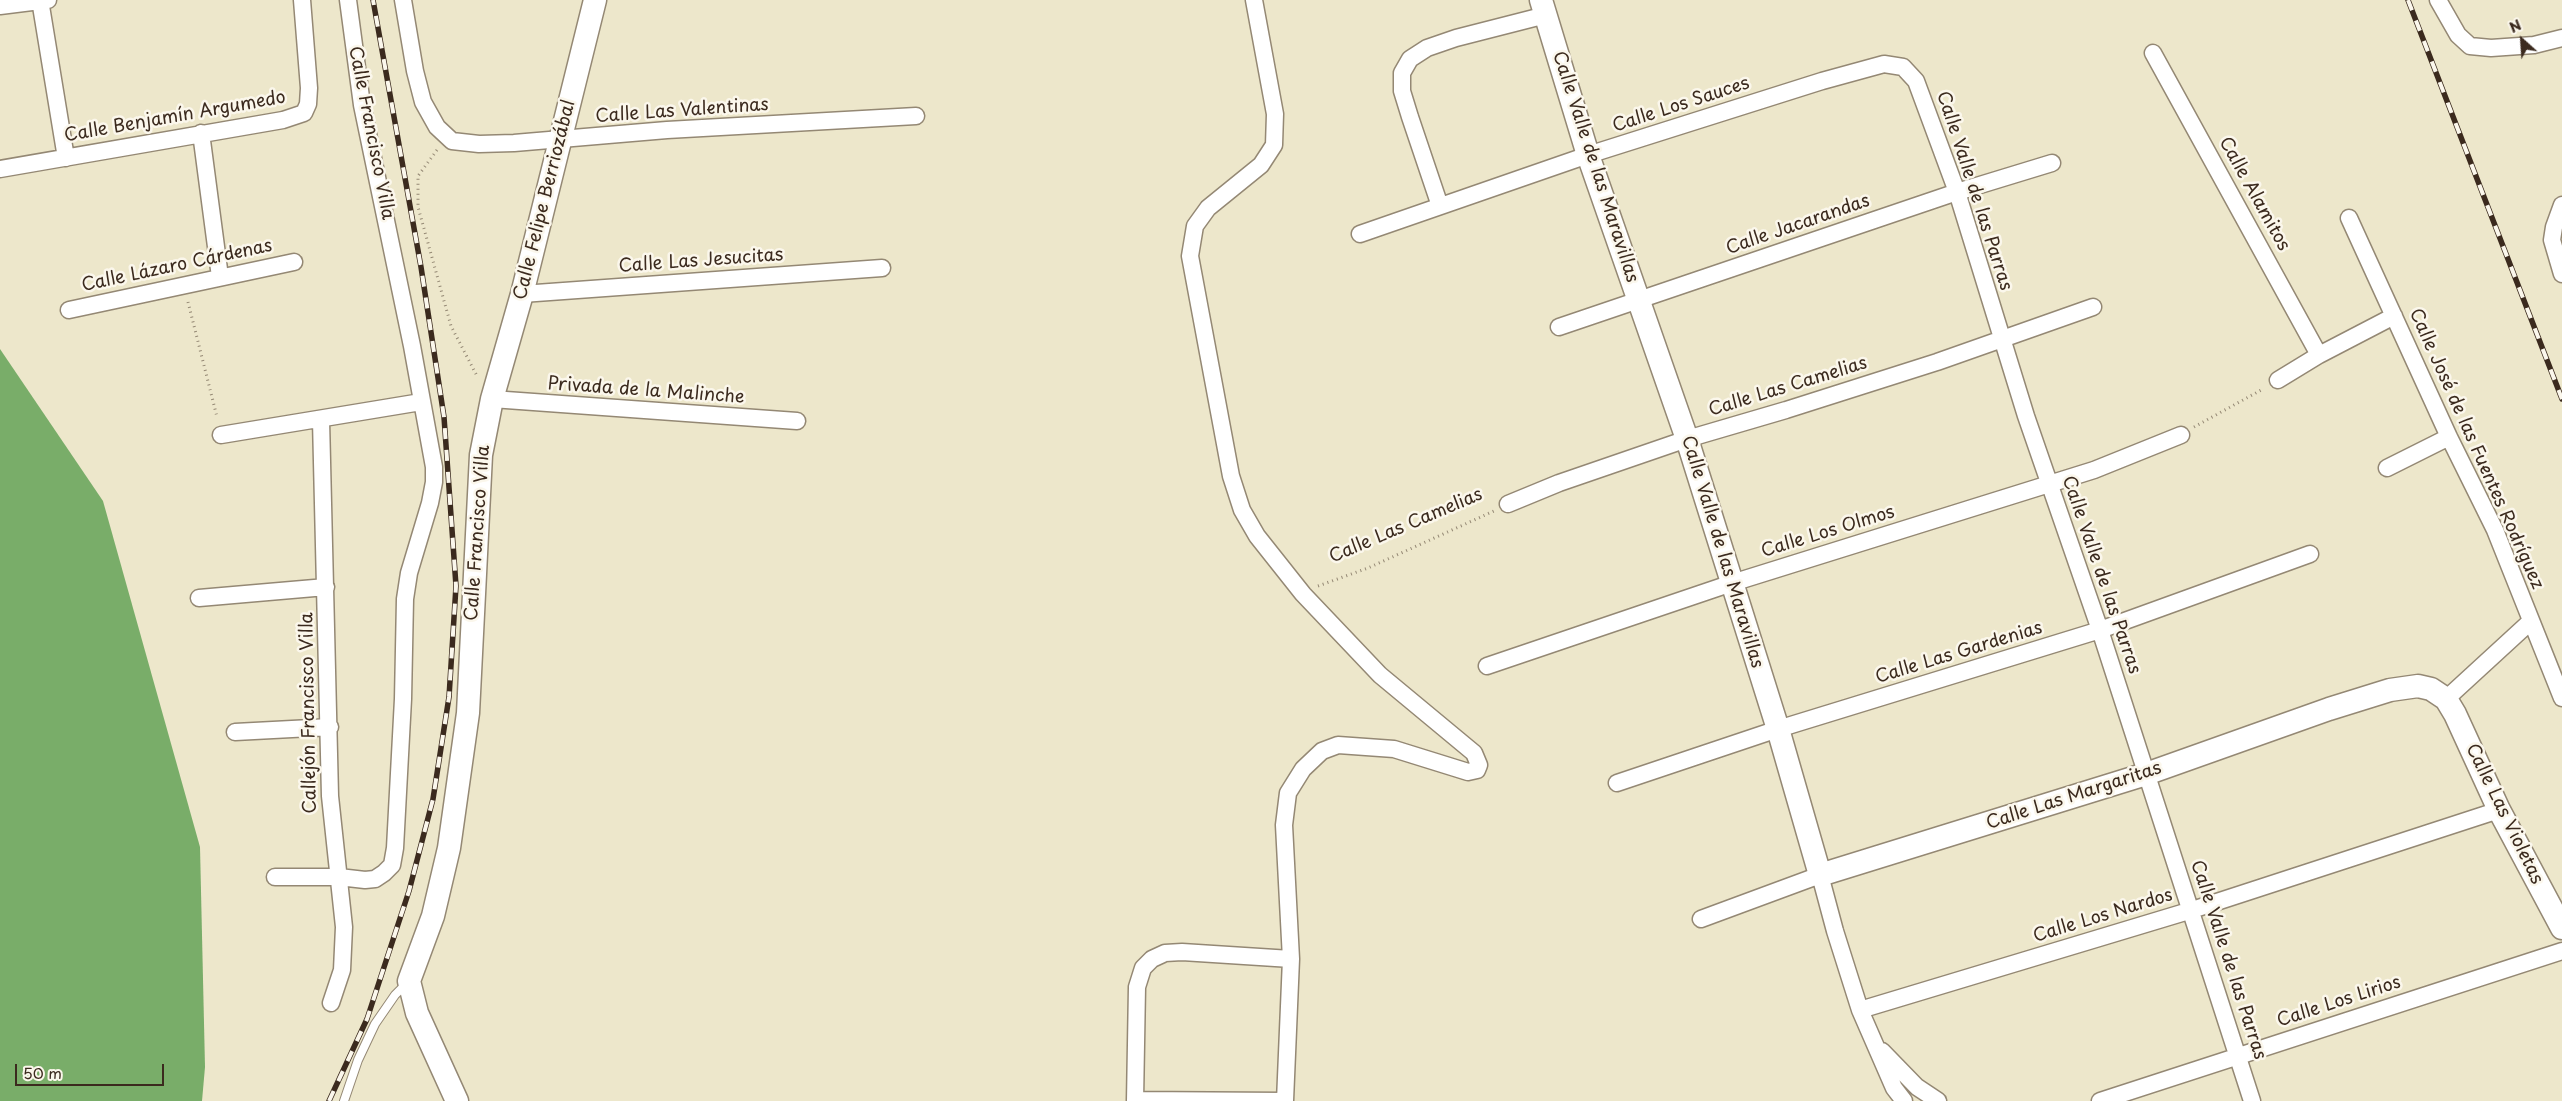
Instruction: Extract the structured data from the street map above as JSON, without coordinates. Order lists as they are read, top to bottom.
{
  "streets": {
    "street": [
      "Calle Los Sauces",
      "Calle Las Valentinas",
      "Calle Benjamín Argumedo",
      "Calle Francisco Villa",
      "Calle Valle de las Maravillas",
      "Calle Valle de las Parras",
      "Calle Alamitos",
      "Calle Felipe Berriozábal",
      "Calle Jacarandas",
      "Calle Las Jesucitas",
      "Calle Lázaro Cárdenas",
      "Calle Las Camelias",
      "Privada de la Malinche",
      "Calle José de las Fuentes Rodríguez",
      "Calle Los Olmos",
      "Calle Las Gardenias",
      "Callejón Francisco Villa",
      "Calle Las Margaritas",
      "Calle Las Violetas",
      "Calle Los Nardos",
      "Calle Los Lirios"
    ]
  },
  "crossings": [
    ["Calle Los Sauces", "Calle Valle de las Maravillas"],
    ["Calle Los Sauces", "Calle Valle de las Parras"],
    ["Calle Las Valentinas", "Calle Francisco Villa"],
    ["Calle Las Valentinas", "Calle Felipe Berriozábal"],
    ["Calle Francisco Villa", "Calle Felipe Berriozábal"],
    ["Calle Francisco Villa", "Privada de la Malinche"],
    ["Calle Francisco Villa", "Callejón Francisco Villa"],
    ["Calle Valle de las Maravillas", "Calle Jacarandas"],
    ["Calle Valle de las Maravillas", "Calle Las Camelias"],
    ["Calle Valle de las Maravillas", "Calle Los Olmos"],
    ["Calle Valle de las Maravillas", "Calle Las Gardenias"],
    ["Calle Valle de las Maravillas", "Calle Las Margaritas"],
    ["Calle Valle de las Maravillas", "Calle Los Nardos"],
    ["Calle Valle de las Parras", "Calle Jacarandas"],
    ["Calle Valle de las Parras", "Calle Las Camelias"],
    ["Calle Valle de las Parras", "Calle Los Olmos"],
    ["Calle Valle de las Parras", "Calle Las Gardenias"],
    ["Calle Valle de las Parras", "Calle Las Margaritas"],
    ["Calle Valle de las Parras", "Calle Los Nardos"],
    ["Calle Valle de las Parras", "Calle Los Lirios"],
    ["Calle Felipe Berriozábal", "Calle Las Jesucitas"],
    ["Calle Felipe Berriozábal", "Privada de la Malinche"],
    ["Calle Las Margaritas", "Calle Las Violetas"],
    ["Calle Las Violetas", "Calle Los Nardos"]
  ],
  "scale_bar": "50 m",
  "north": "top left"
}
